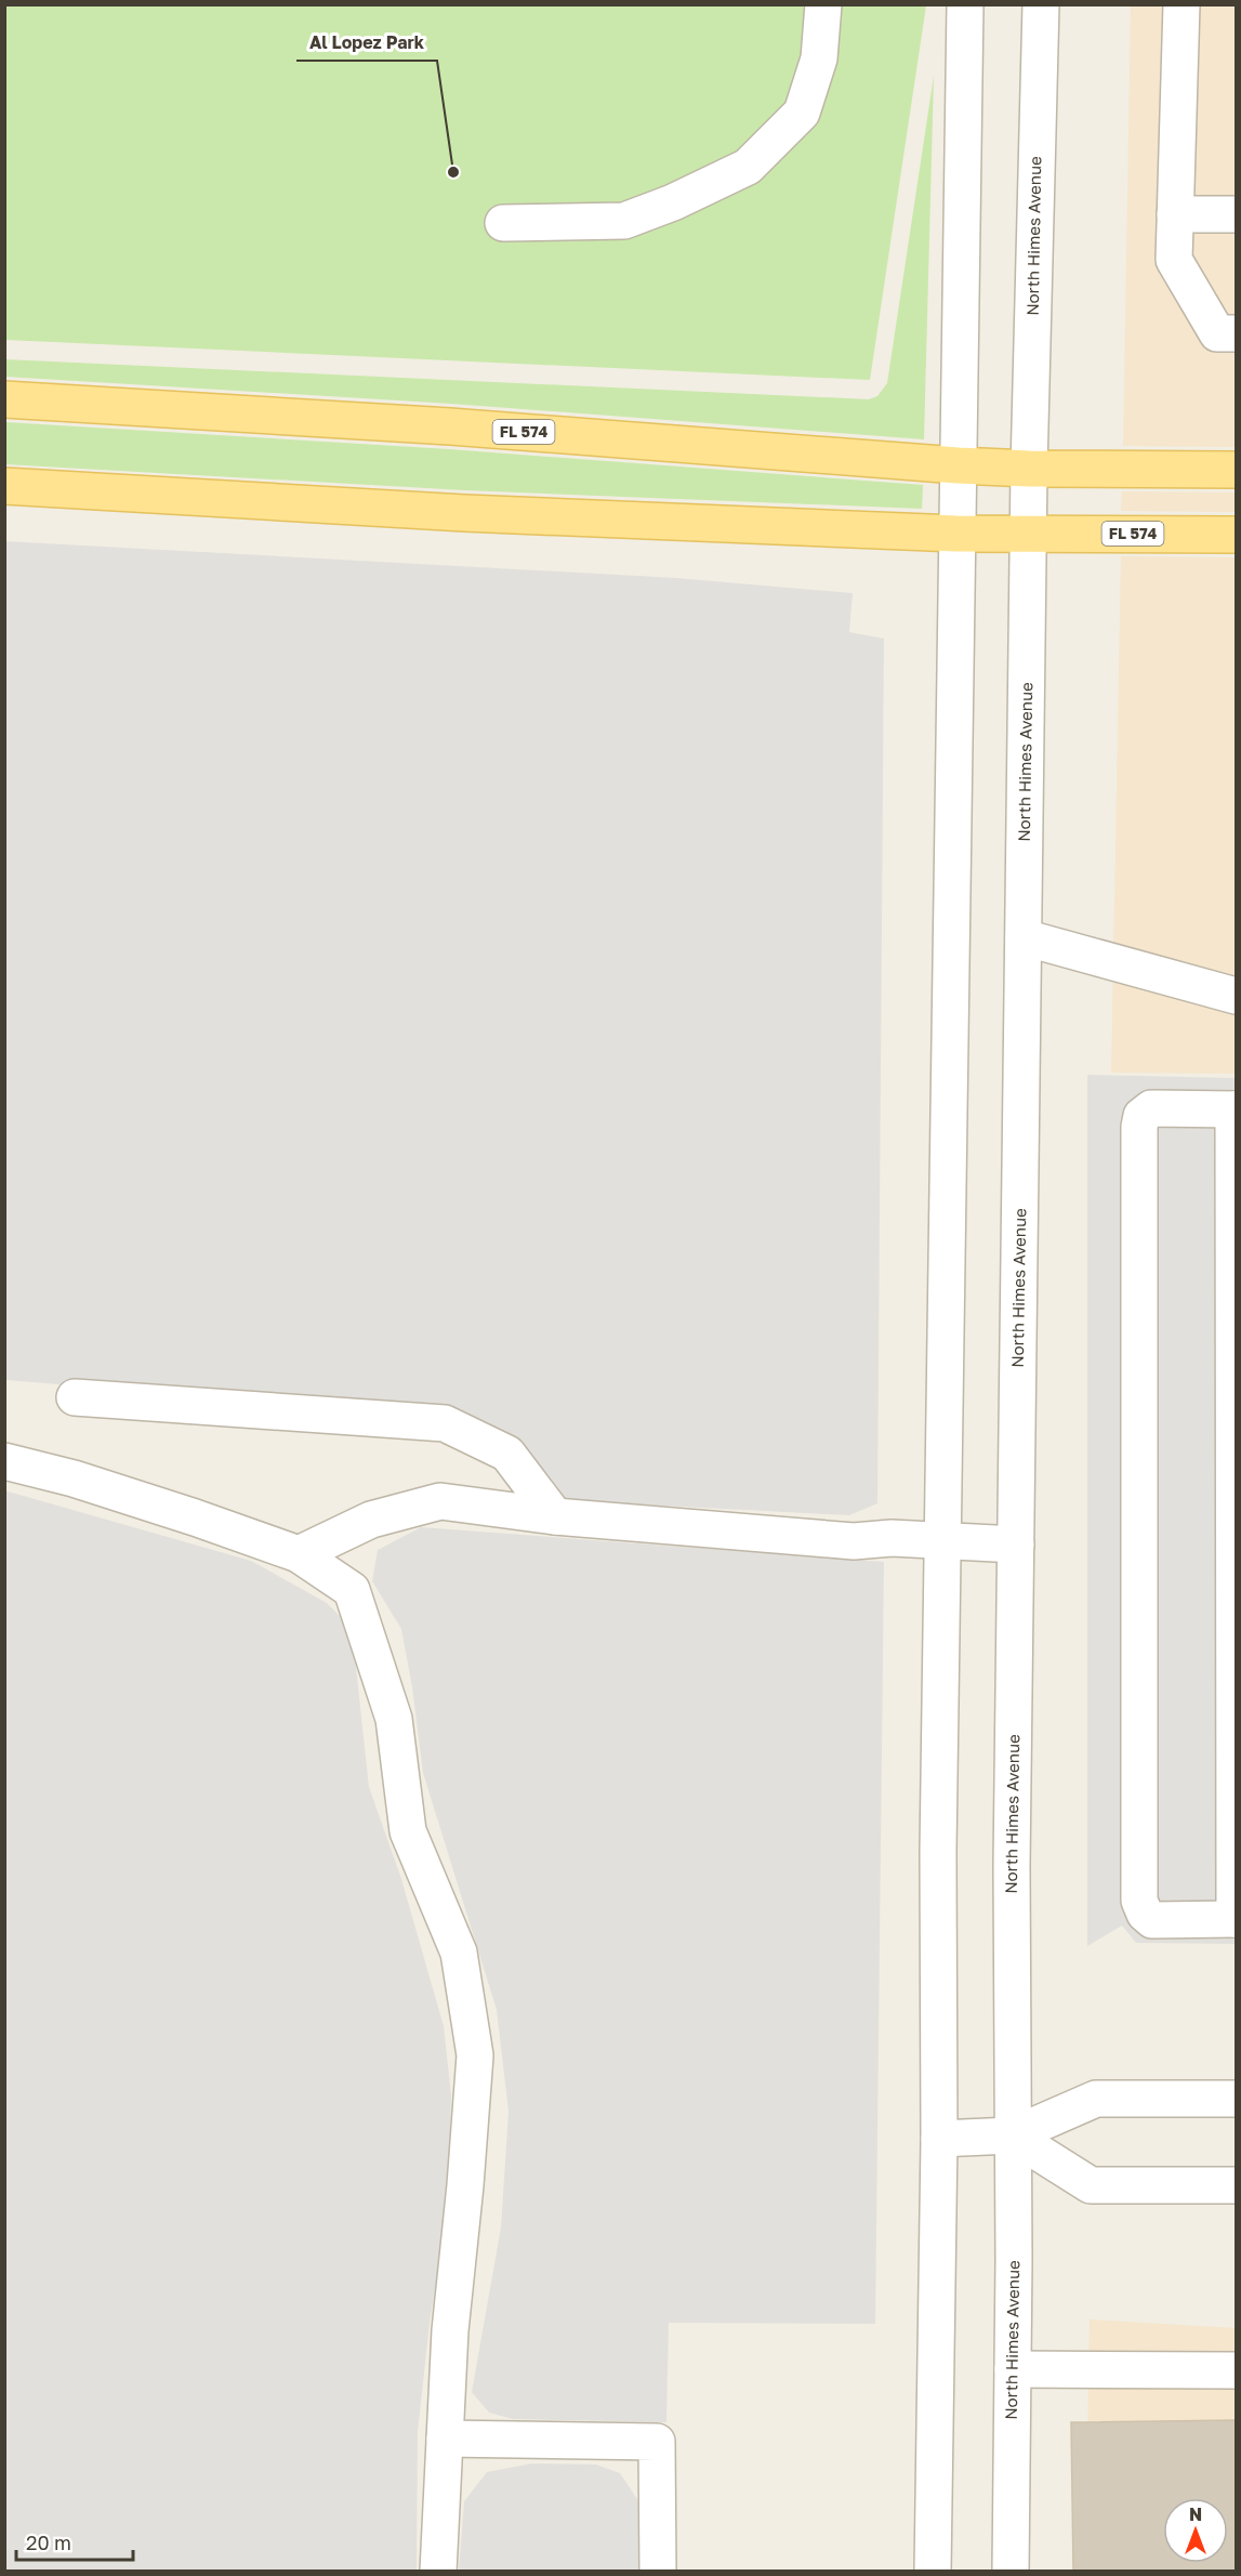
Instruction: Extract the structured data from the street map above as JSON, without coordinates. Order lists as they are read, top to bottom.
{
  "streets": {
    "main road": ["FL 574"],
    "street": ["North Himes Avenue"]
  },
  "crossings": [
    ["North Himes Avenue", "FL 574"]
  ],
  "places": ["Al Lopez Park"],
  "scale_bar": "20 m",
  "north": "top"
}
